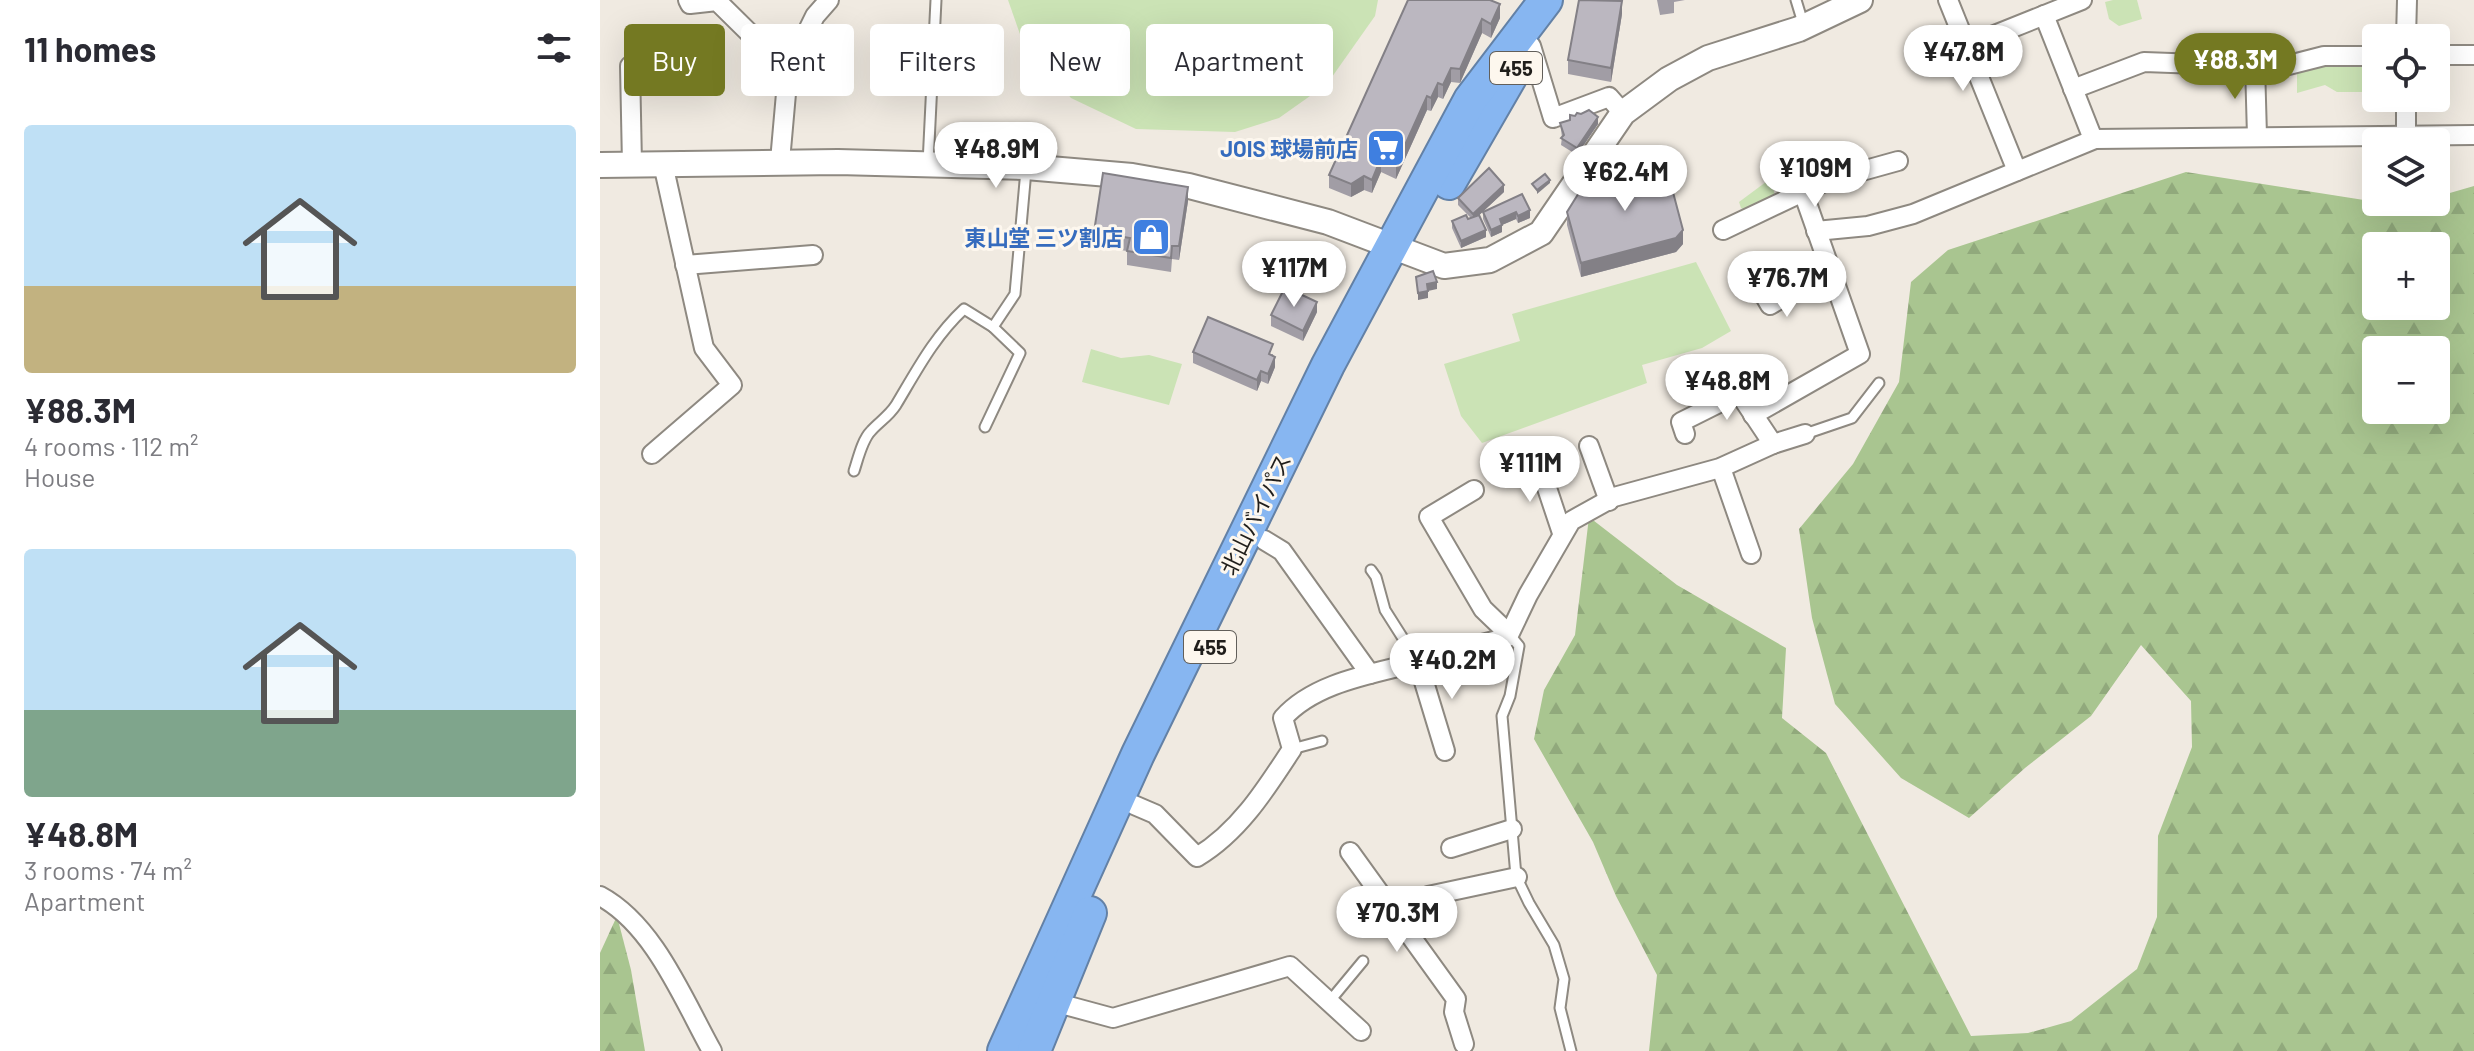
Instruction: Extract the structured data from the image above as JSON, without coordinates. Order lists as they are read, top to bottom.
{
  "streets": {
    "highway": ["455", "北山バイパス"]
  },
  "places": {
    "supermarket": ["JOIS 球場前店"],
    "shop": ["東山堂 三ツ割店"]
  },
  "page": {
    "heading": "11 homes",
    "map_buttons": ["+", "−"],
    "chip": [
      "Buy",
      "Rent",
      "Filters",
      "New",
      "Apartment"
    ],
    "price": [
      "¥47.8M",
      "¥88.3M",
      "¥48.9M",
      "¥109M",
      "¥62.4M",
      "¥117M",
      "¥76.7M",
      "¥48.8M",
      "¥111M",
      "¥40.2M",
      "¥70.3M"
    ],
    "list": [
      {
        "name": "¥88.3M",
        "note": "4 rooms · 112 m² · House"
      },
      {
        "name": "¥48.8M",
        "note": "3 rooms · 74 m² · Apartment"
      }
    ]
  }
}
